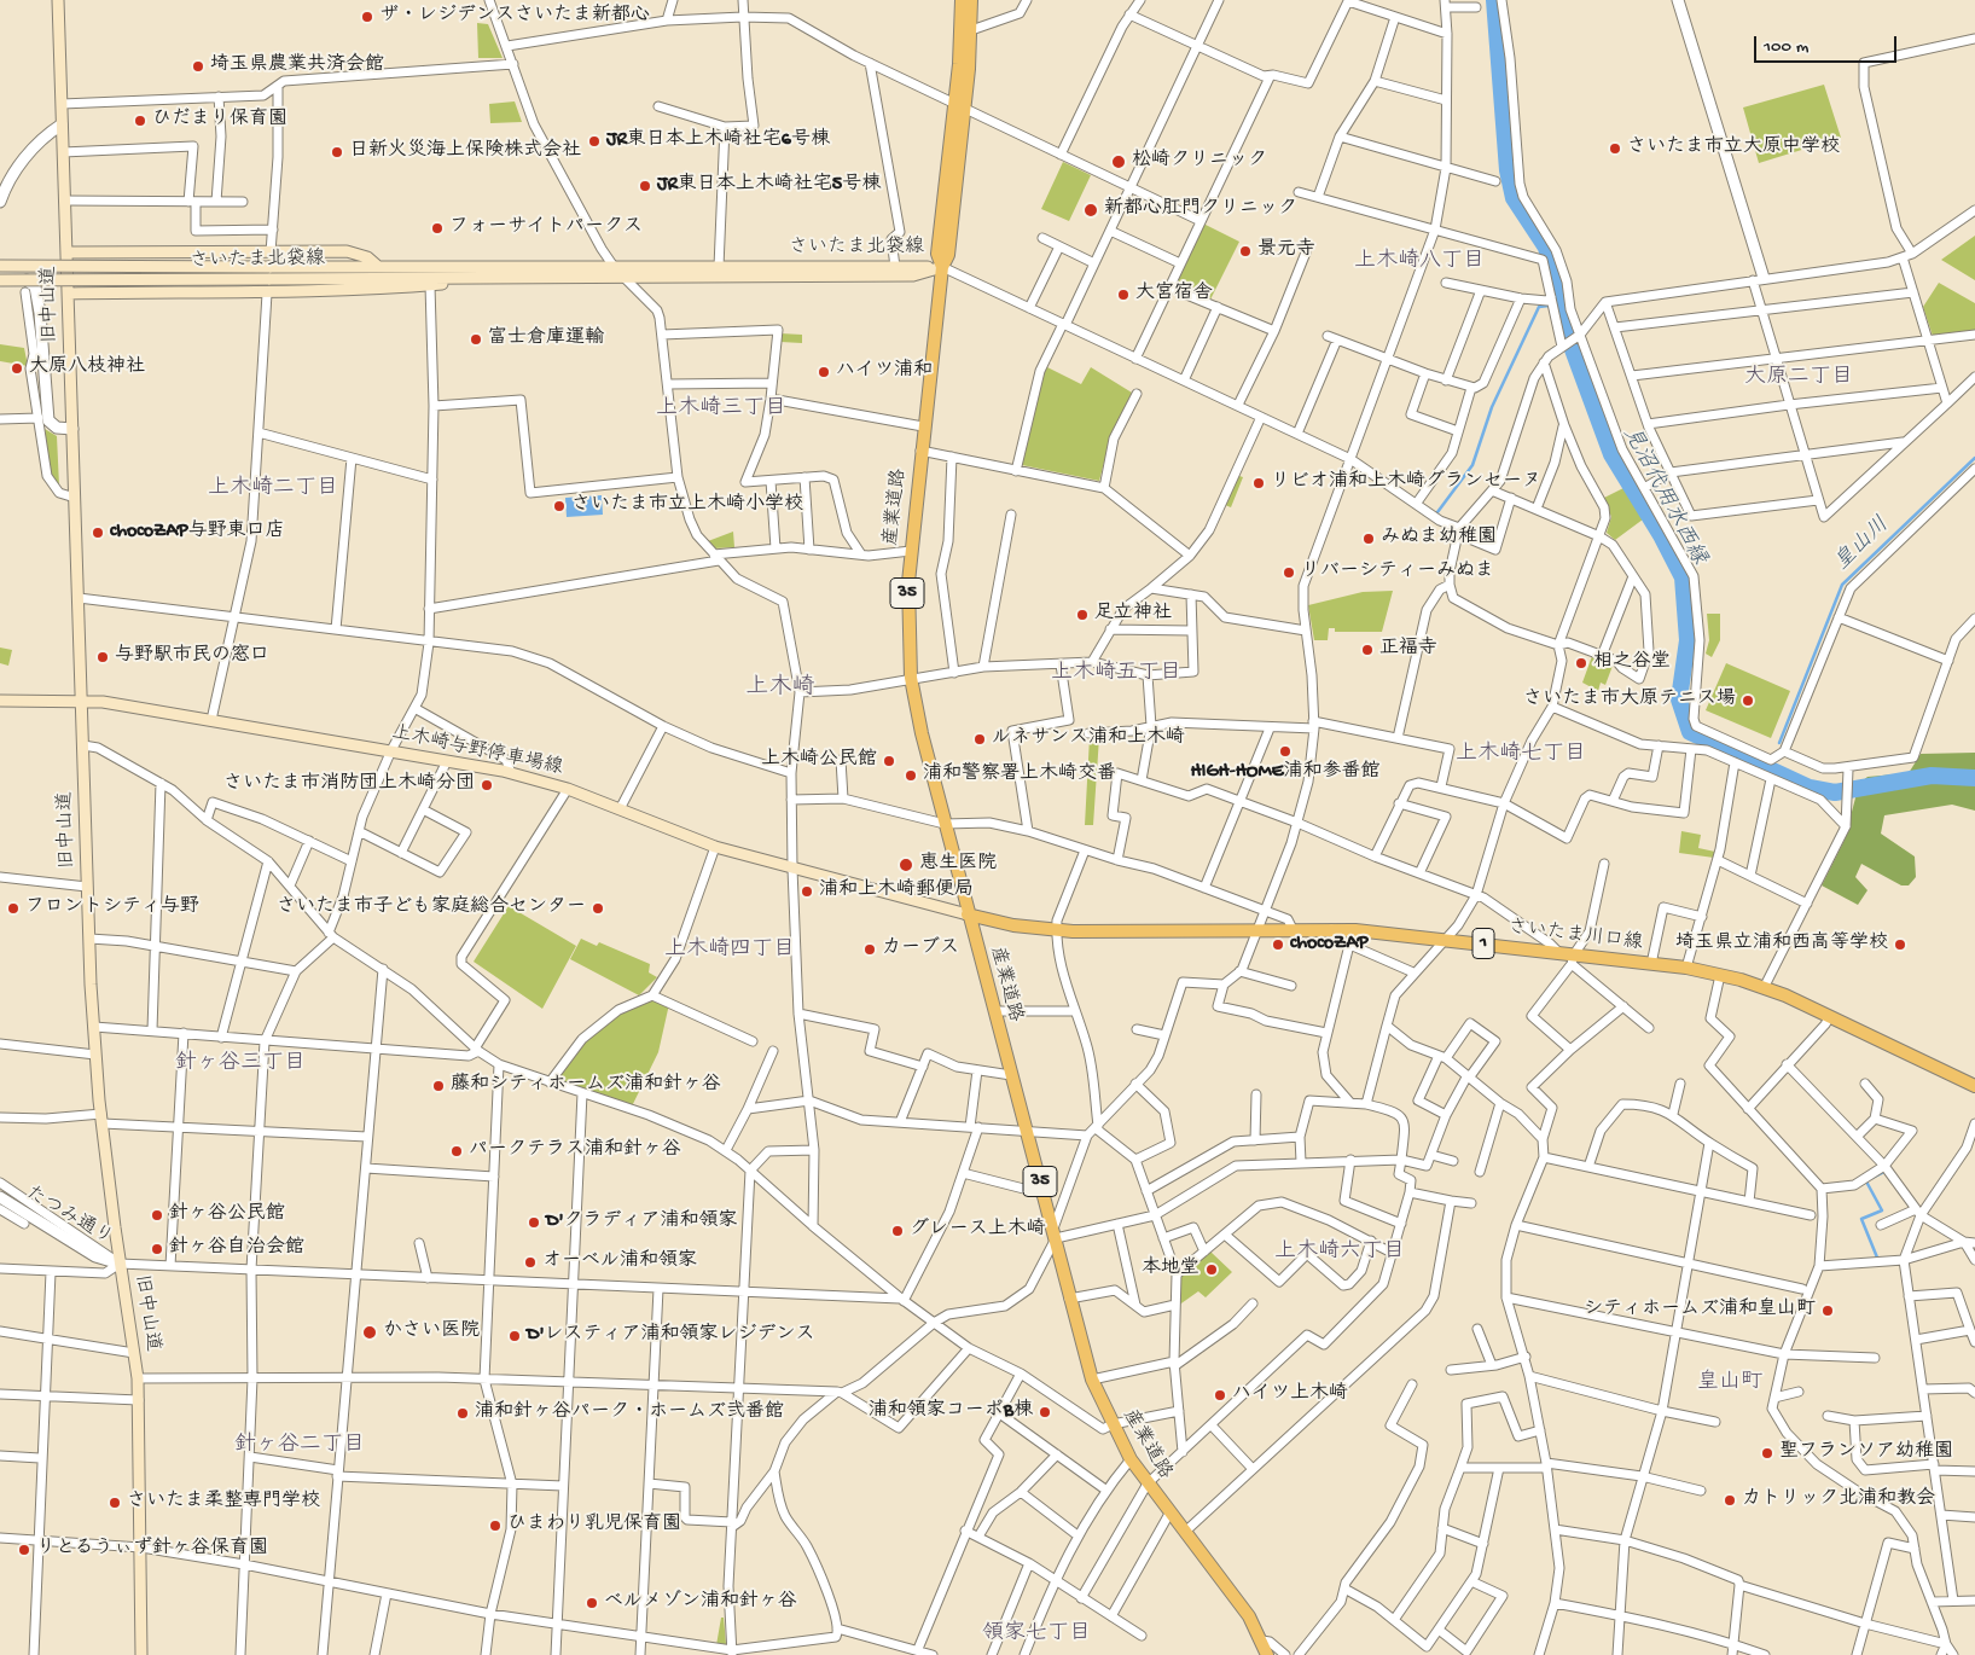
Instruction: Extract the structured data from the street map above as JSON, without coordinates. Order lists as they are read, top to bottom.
{
  "streets": {
    "main road": [
      "さいたま北袋線",
      "旧中山道",
      "産業道路",
      "35",
      "上木崎与野停車場線",
      "さいたま川口線",
      "1"
    ],
    "street": ["たつみ通り"]
  },
  "crossings": [
    ["さいたま北袋線", "旧中山道"],
    ["さいたま北袋線", "産業道路"],
    ["旧中山道", "上木崎与野停車場線"],
    ["旧中山道", "たつみ通り"],
    ["産業道路", "上木崎与野停車場線"],
    ["産業道路", "さいたま川口線"],
    ["上木崎与野停車場線", "さいたま川口線"]
  ],
  "districts": [
    "上木崎八丁目",
    "大原二丁目",
    "上木崎三丁目",
    "上木崎二丁目",
    "上木崎五丁目",
    "上木崎",
    "上木崎七丁目",
    "上木崎四丁目",
    "針ヶ谷三丁目",
    "上木崎六丁目",
    "皇山町",
    "針ヶ谷二丁目",
    "領家七丁目"
  ],
  "water": ["見沼代用水西縁", "皇山川"],
  "places": [
    "ザ・レジデンスさいたま新都心",
    "埼玉県農業共済会館",
    "ひだまり保育園",
    "JR東日本上木崎社宅6号棟",
    "さいたま市立大原中学校",
    "日新火災海上保険株式会社",
    "松崎クリニック",
    "JR東日本上木崎社宅5号棟",
    "新都心肛門クリニック",
    "フォーサイトパークス",
    "景元寺",
    "大宮宿舎",
    "富士倉庫運輸",
    "大原八枝神社",
    "ハイツ浦和",
    "リビオ浦和上木崎グランセーヌ",
    "さいたま市立上木崎小学校",
    "chocoZAP与野東口店",
    "みぬま幼稚園",
    "リバーシティーみぬま",
    "足立神社",
    "正福寺",
    "与野駅市民の窓口",
    "相之谷堂",
    "さいたま市大原テニス場",
    "ルネサンス浦和上木崎",
    "HIGH-HOME浦和参番館",
    "上木崎公民館",
    "浦和警察署上木崎交番",
    "さいたま市消防団上木崎分団",
    "恵生医院",
    "浦和上木崎郵便局",
    "フロントシティ与野",
    "さいたま市子ども家庭総合センター",
    "chocoZAP",
    "埼玉県立浦和西高等学校",
    "カーブス",
    "藤和シティホームズ浦和針ヶ谷",
    "パークテラス浦和針ヶ谷",
    "針ヶ谷公民館",
    "D'クラディア浦和領家",
    "グレース上木崎",
    "針ヶ谷自治会館",
    "オーベル浦和領家",
    "本地堂",
    "シティホームズ浦和皇山町",
    "かさい医院",
    "D'レスティア浦和領家レジデンス",
    "ハイツ上木崎",
    "浦和領家コーポB棟",
    "浦和針ヶ谷パーク・ホームズ弐番館",
    "聖フランソア幼稚園",
    "カトリック北浦和教会",
    "さいたま柔整専門学校",
    "ひまわり乳児保育園",
    "りとるうぃず針ヶ谷保育園",
    "ベルメゾン浦和針ヶ谷"
  ],
  "scale_bar": "100 m"
}
